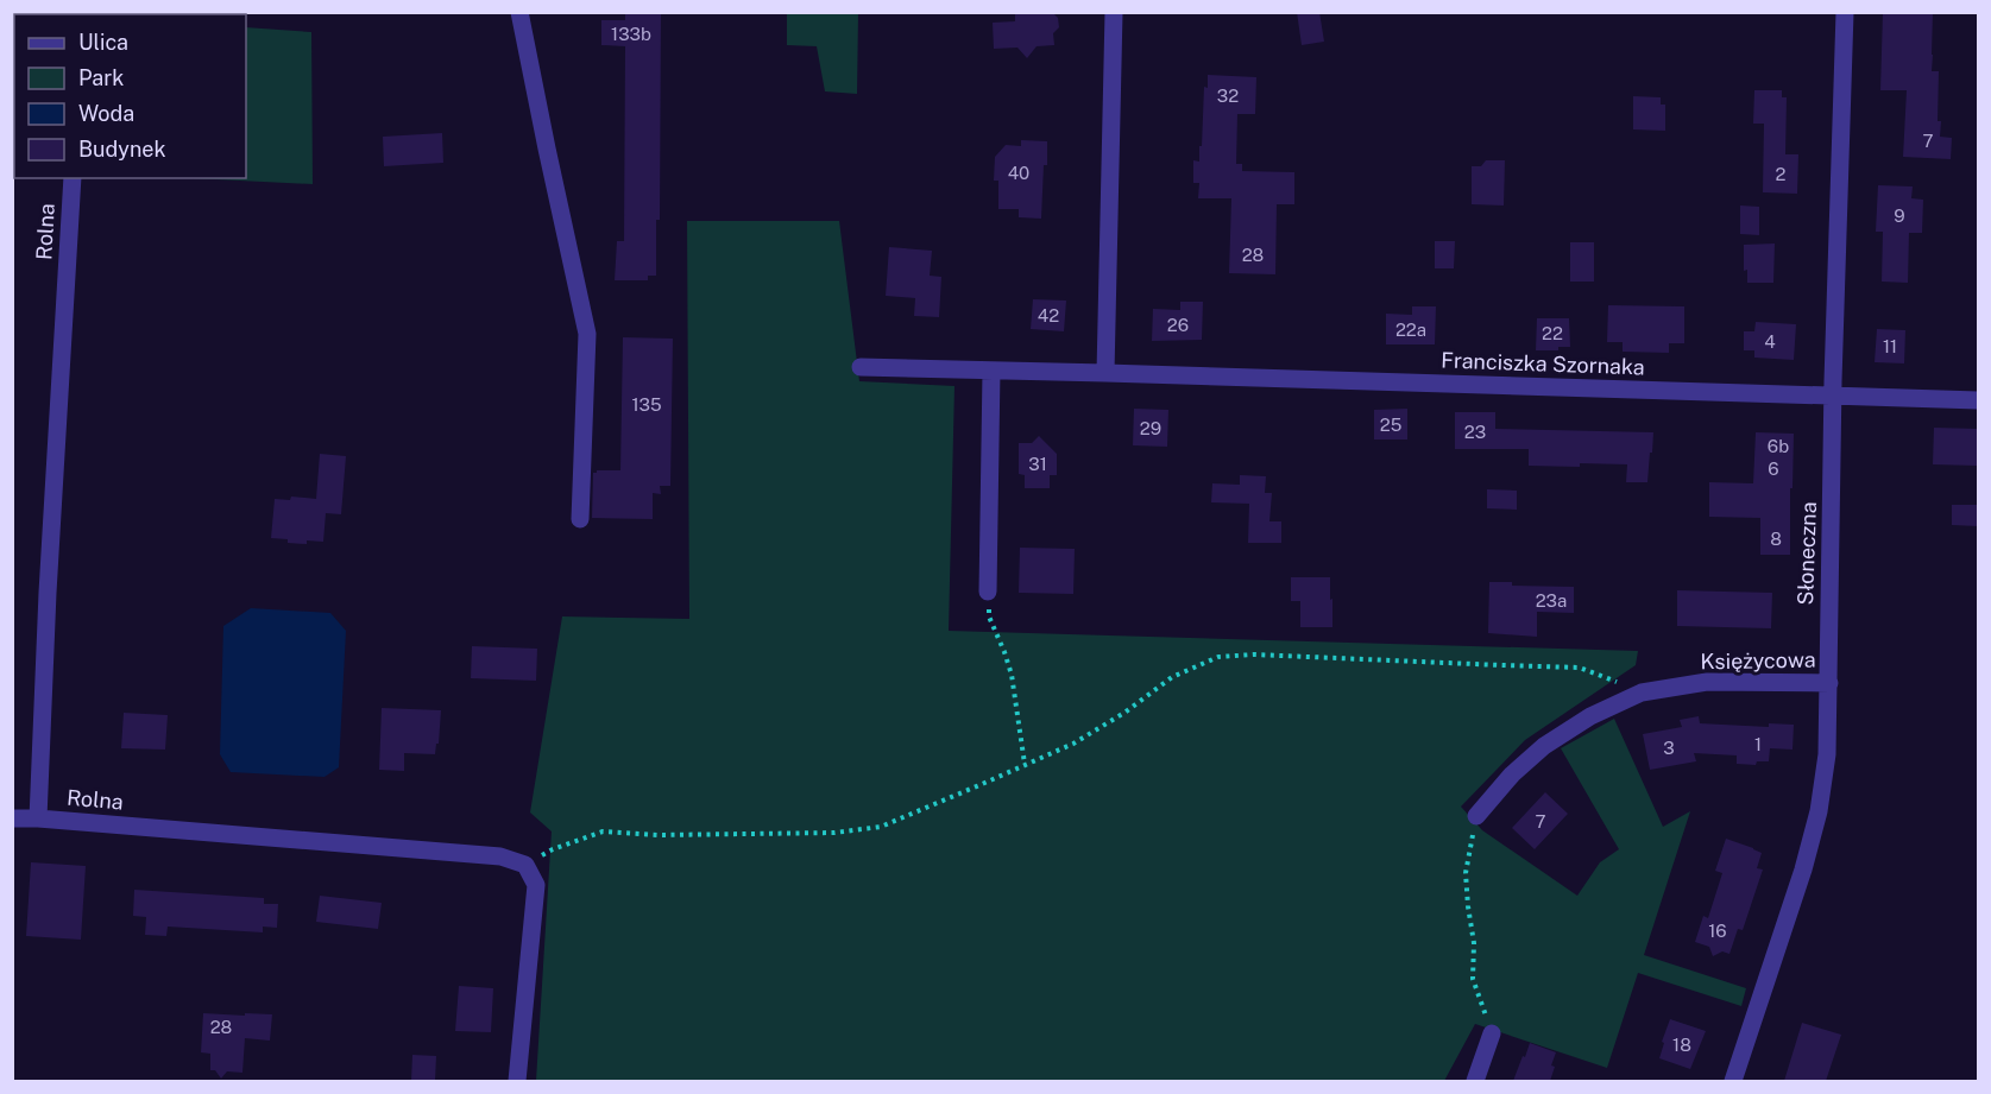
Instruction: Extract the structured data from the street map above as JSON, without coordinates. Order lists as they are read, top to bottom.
{
  "streets": {
    "street": [
      "Rolna",
      "Franciszka Szornaka",
      "Słoneczna",
      "Księżycowa"
    ]
  },
  "crossings": [
    ["Franciszka Szornaka", "Słoneczna"],
    ["Słoneczna", "Księżycowa"]
  ],
  "house_numbers": [
    "133b",
    "32",
    "7",
    "40",
    "2",
    "9",
    "28",
    "42",
    "26",
    "22a",
    "22",
    "4",
    "11",
    "135",
    "25",
    "29",
    "23",
    "6b",
    "31",
    "6",
    "8",
    "23a",
    "1",
    "3",
    "7",
    "16",
    "28",
    "18"
  ],
  "legend": [
    "Ulica",
    "Park",
    "Woda",
    "Budynek"
  ]
}
